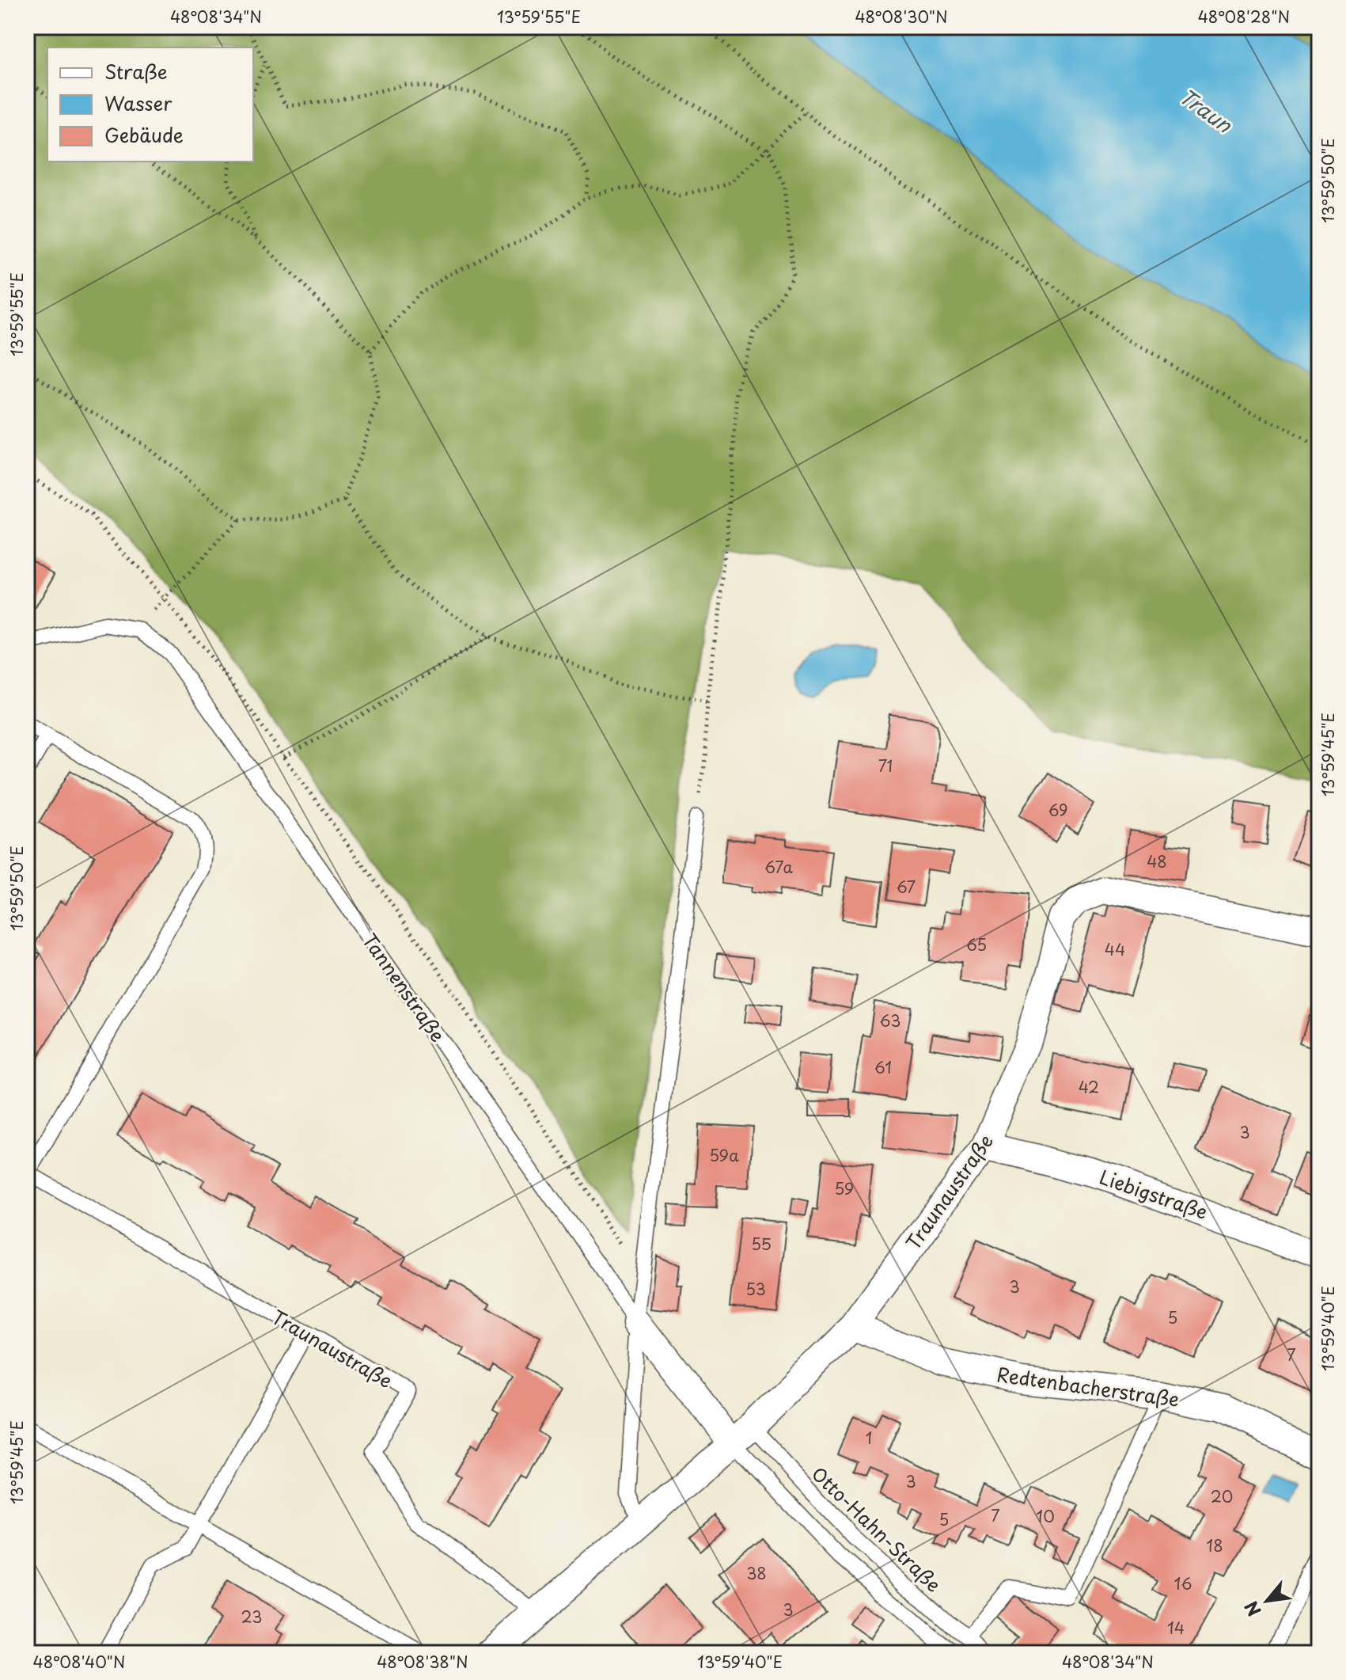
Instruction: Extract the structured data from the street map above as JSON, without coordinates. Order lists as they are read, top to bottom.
{
  "streets": {
    "street": [
      "Tannenstraße",
      "Traunaustraße",
      "Liebigstraße",
      "Redtenbacherstraße"
    ],
    "lane": ["Otto-Hahn-Straße"]
  },
  "crossings": [
    ["Tannenstraße", "Traunaustraße"],
    ["Tannenstraße", "Otto-Hahn-Straße"],
    ["Traunaustraße", "Liebigstraße"],
    ["Traunaustraße", "Redtenbacherstraße"],
    ["Traunaustraße", "Otto-Hahn-Straße"]
  ],
  "water": ["Traun"],
  "house_numbers": [
    "71",
    "69",
    "48",
    "67a",
    "67",
    "65",
    "44",
    "63",
    "61",
    "42",
    "3",
    "59a",
    "59",
    "55",
    "3",
    "53",
    "5",
    "7",
    "1",
    "3",
    "20",
    "7",
    "10",
    "5",
    "18",
    "38",
    "16",
    "3",
    "23",
    "14"
  ],
  "legend": ["Straße", "Wasser", "Gebäude"],
  "north": "bottom left",
  "coordinates": [
    "48°08'34\"N",
    "13°59'55\"E",
    "48°08'30\"N",
    "48°08'28\"N",
    "13°59'50\"E",
    "13°59'45\"E",
    "13°59'40\"E",
    "48°08'40\"N",
    "48°08'38\"N"
  ]
}
